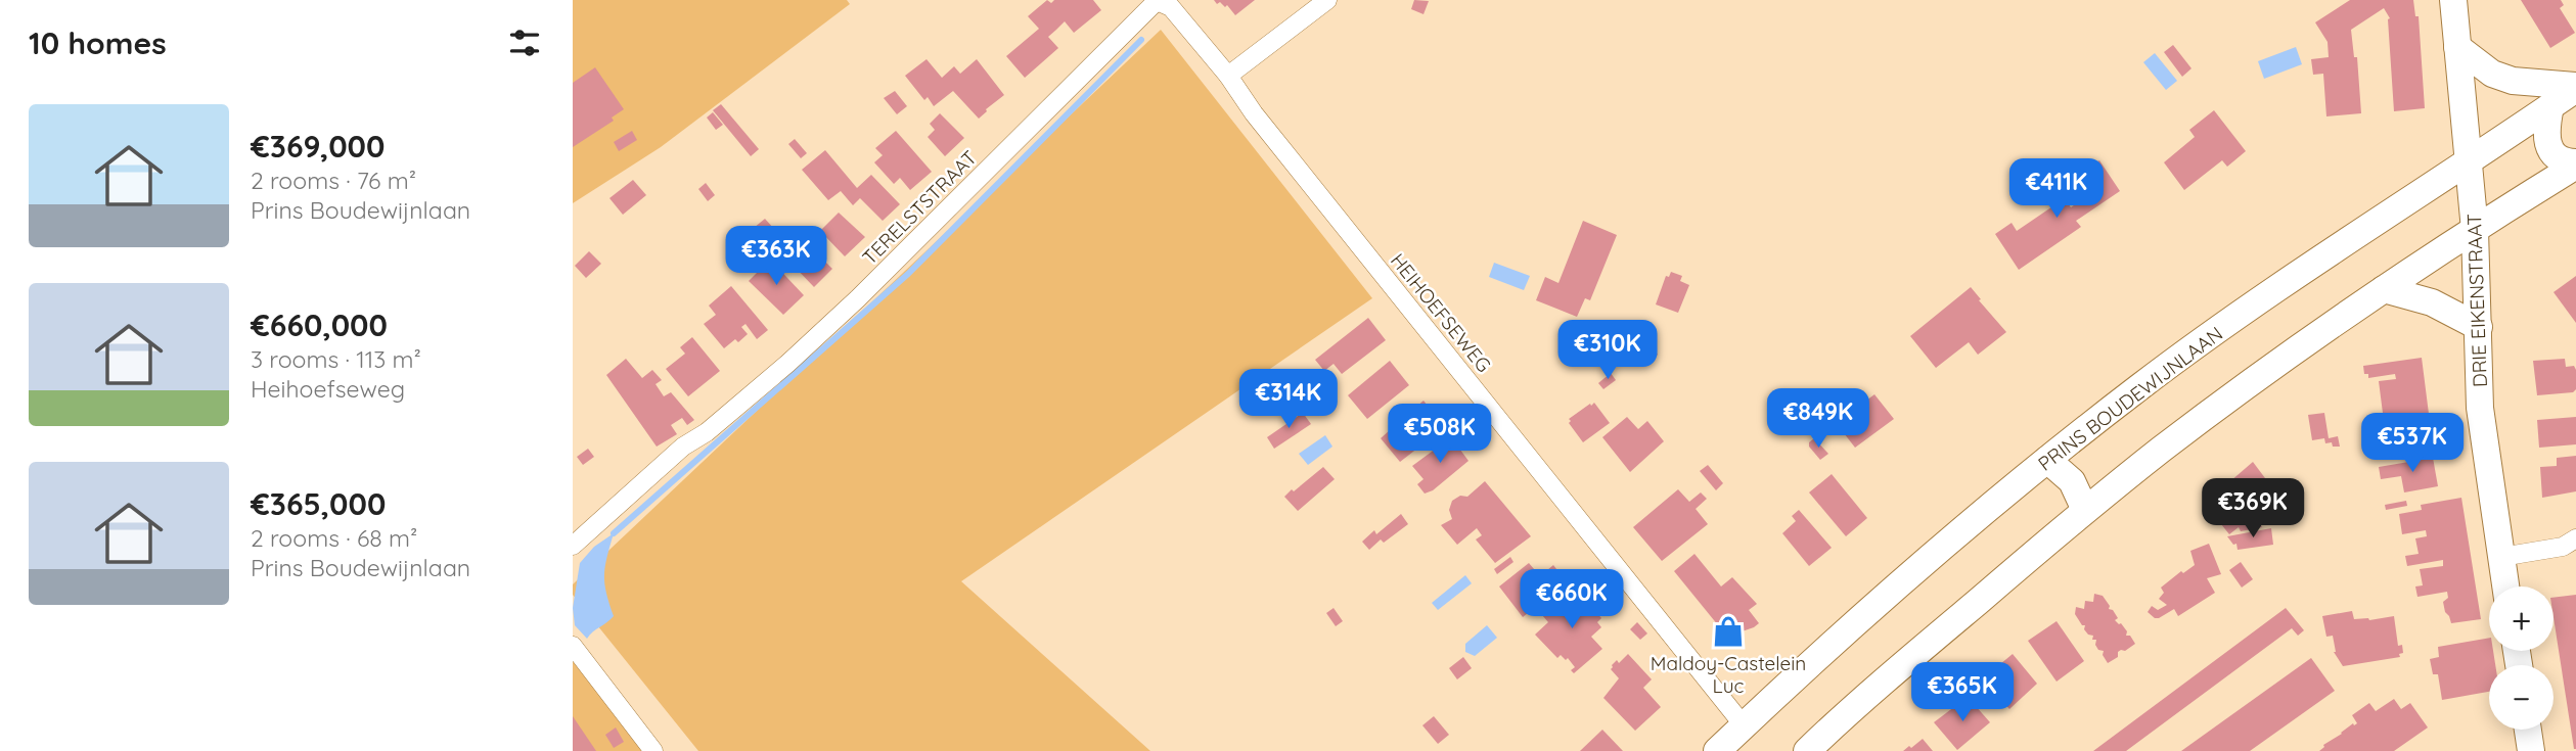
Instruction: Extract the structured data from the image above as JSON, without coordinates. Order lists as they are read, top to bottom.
{
  "streets": {
    "main road": ["DRIE EIKENSTRAAT", "PRINS BOUDEWIJNLAAN"],
    "street": ["TERELSTSTRAAT", "HEIHOEFSEWEG"]
  },
  "crossings": [
    ["TERELSTSTRAAT", "HEIHOEFSEWEG"],
    ["DRIE EIKENSTRAAT", "PRINS BOUDEWIJNLAAN"],
    ["HEIHOEFSEWEG", "PRINS BOUDEWIJNLAAN"]
  ],
  "places": {
    "shop": ["Maldoy-Castelein Luc"]
  },
  "page": {
    "heading": "10 homes",
    "list": [
      {
        "name": "€369,000",
        "note": "2 rooms · 76 m² · Prins Boudewijnlaan"
      },
      {
        "name": "€660,000",
        "note": "3 rooms · 113 m² · Heihoefseweg"
      },
      {
        "name": "€365,000",
        "note": "2 rooms · 68 m² · Prins Boudewijnlaan"
      }
    ],
    "price": [
      "€411K",
      "€363K",
      "€310K",
      "€314K",
      "€849K",
      "€508K",
      "€537K",
      "€369K",
      "€660K",
      "€365K"
    ],
    "map_buttons": ["+", "−"]
  }
}
